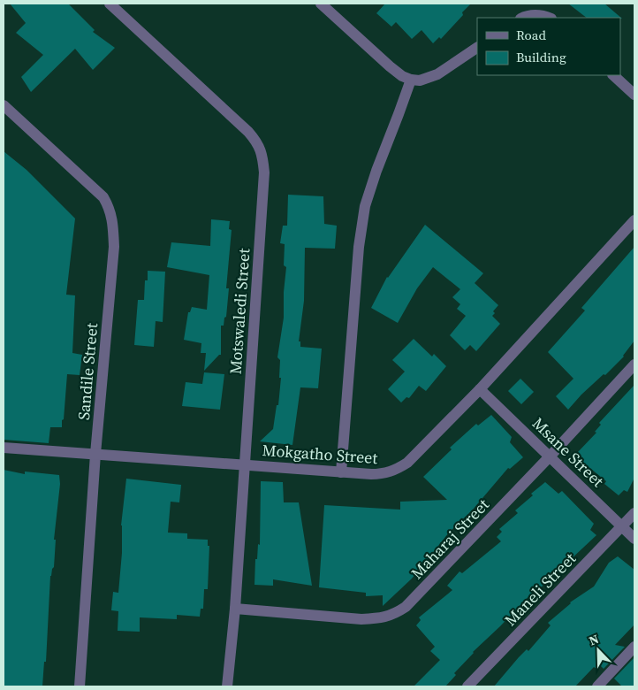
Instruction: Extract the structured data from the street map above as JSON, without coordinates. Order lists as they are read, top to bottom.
{
  "streets": {
    "street": [
      "Motswaledi Street",
      "Sandile Street",
      "Msane Street",
      "Mokgatho Street",
      "Maharaj Street",
      "Maneli Street"
    ]
  },
  "crossings": [
    ["Motswaledi Street", "Mokgatho Street"],
    ["Motswaledi Street", "Maharaj Street"],
    ["Sandile Street", "Mokgatho Street"],
    ["Msane Street", "Mokgatho Street"],
    ["Msane Street", "Maharaj Street"],
    ["Msane Street", "Maneli Street"]
  ],
  "legend": ["Road", "Building"],
  "north": "top left"
}
